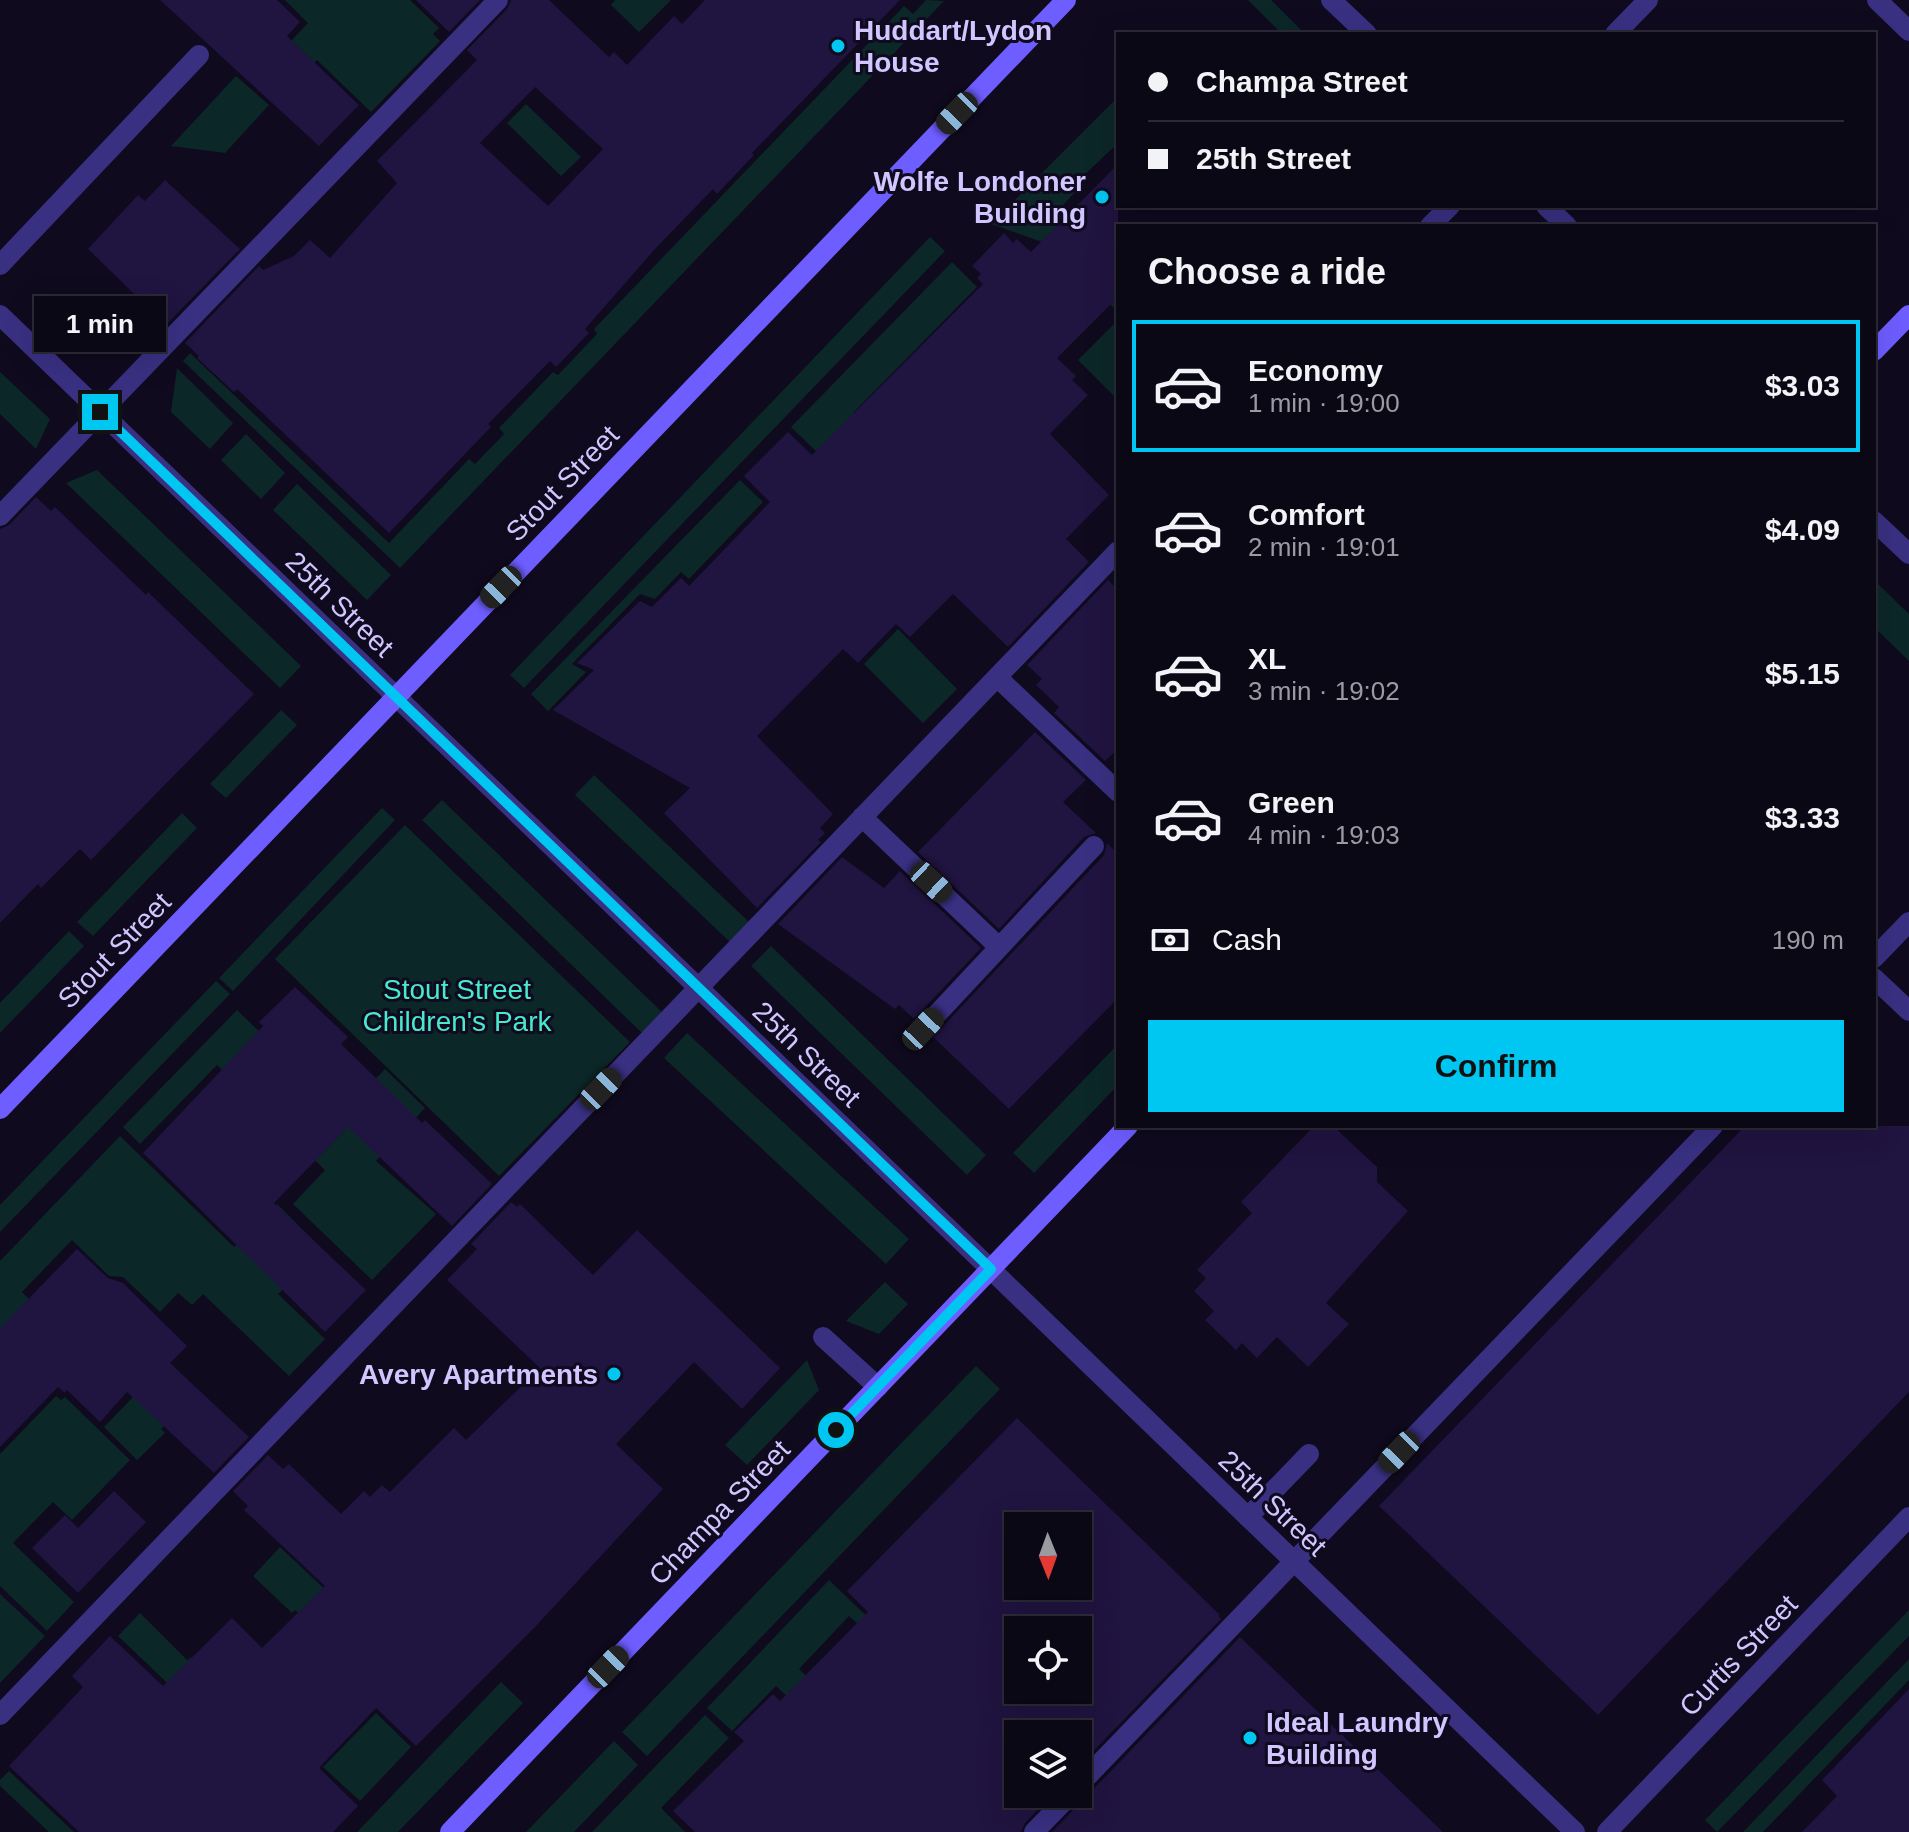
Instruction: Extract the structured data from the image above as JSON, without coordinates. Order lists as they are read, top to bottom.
{
  "streets": {
    "main road": ["Stout Street", "Champa Street"],
    "street": ["25th Street", "Curtis Street"]
  },
  "crossings": [
    ["Stout Street", "25th Street"],
    ["25th Street", "Champa Street"]
  ],
  "parks": ["Stout Street Children's Park"],
  "places": [
    "Huddart/Lydon House",
    "Wolfe Londoner Building",
    "Avery Apartments",
    "Ideal Laundry Building"
  ],
  "north": "bottom",
  "page": {
    "banner": ["Champa Street", "25th Street"],
    "heading": "Choose a ride",
    "bubble": "1 min",
    "list": [
      {
        "name": "Economy",
        "note": "1 min · 19:00",
        "value": "$3.03"
      },
      {
        "name": "Comfort",
        "note": "2 min · 19:01",
        "value": "$4.09"
      },
      {
        "name": "XL",
        "note": "3 min · 19:02",
        "value": "$5.15"
      },
      {
        "name": "Green",
        "note": "4 min · 19:03",
        "value": "$3.33"
      }
    ],
    "pay": ["Cash", "190 m"],
    "buttons": "Confirm"
  }
}
